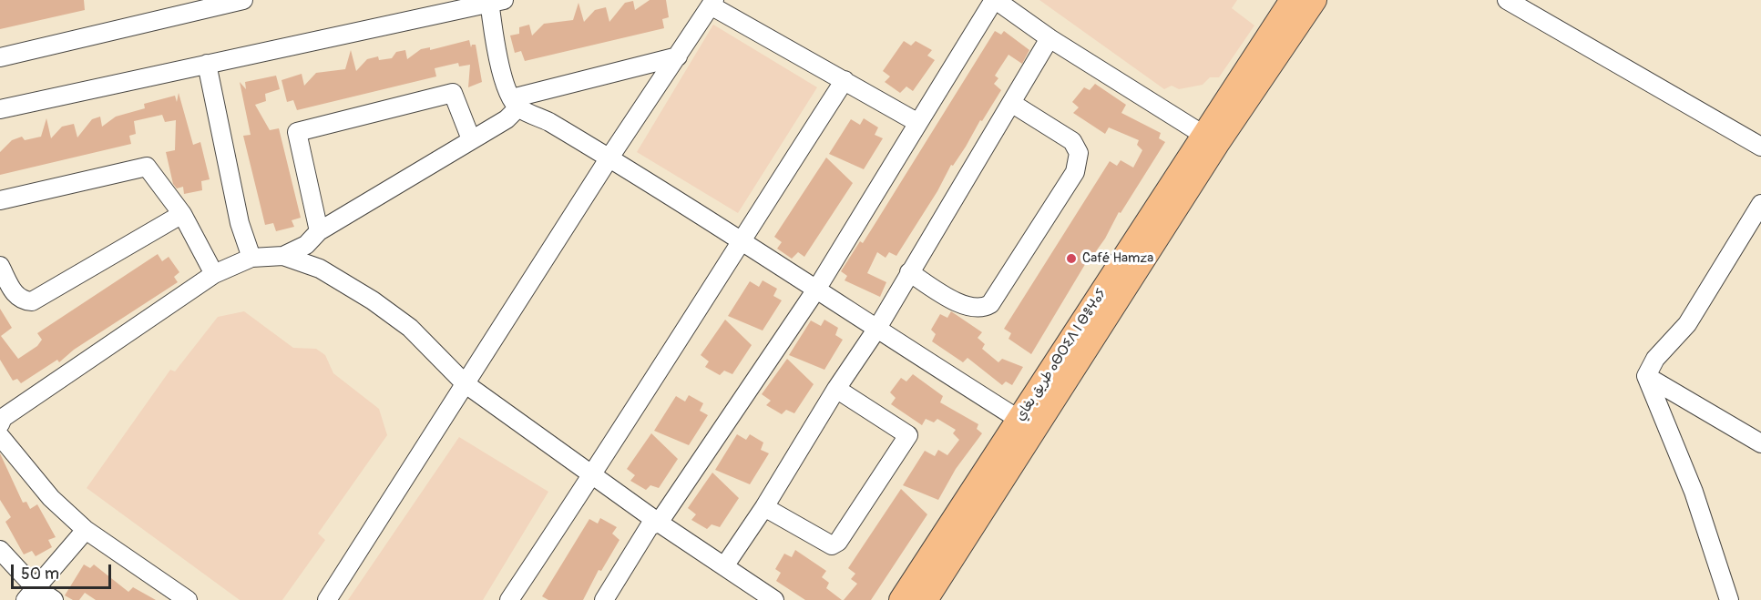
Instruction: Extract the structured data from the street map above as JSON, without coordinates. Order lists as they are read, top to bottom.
{
  "streets": {
    "main road": ["طريق بغاي ⴰⴱⵔⵉⴷ ⵏ ⴱⴻⵖⴰⵢ"]
  },
  "places": ["Café Hamza"],
  "scale_bar": "50 m"
}
